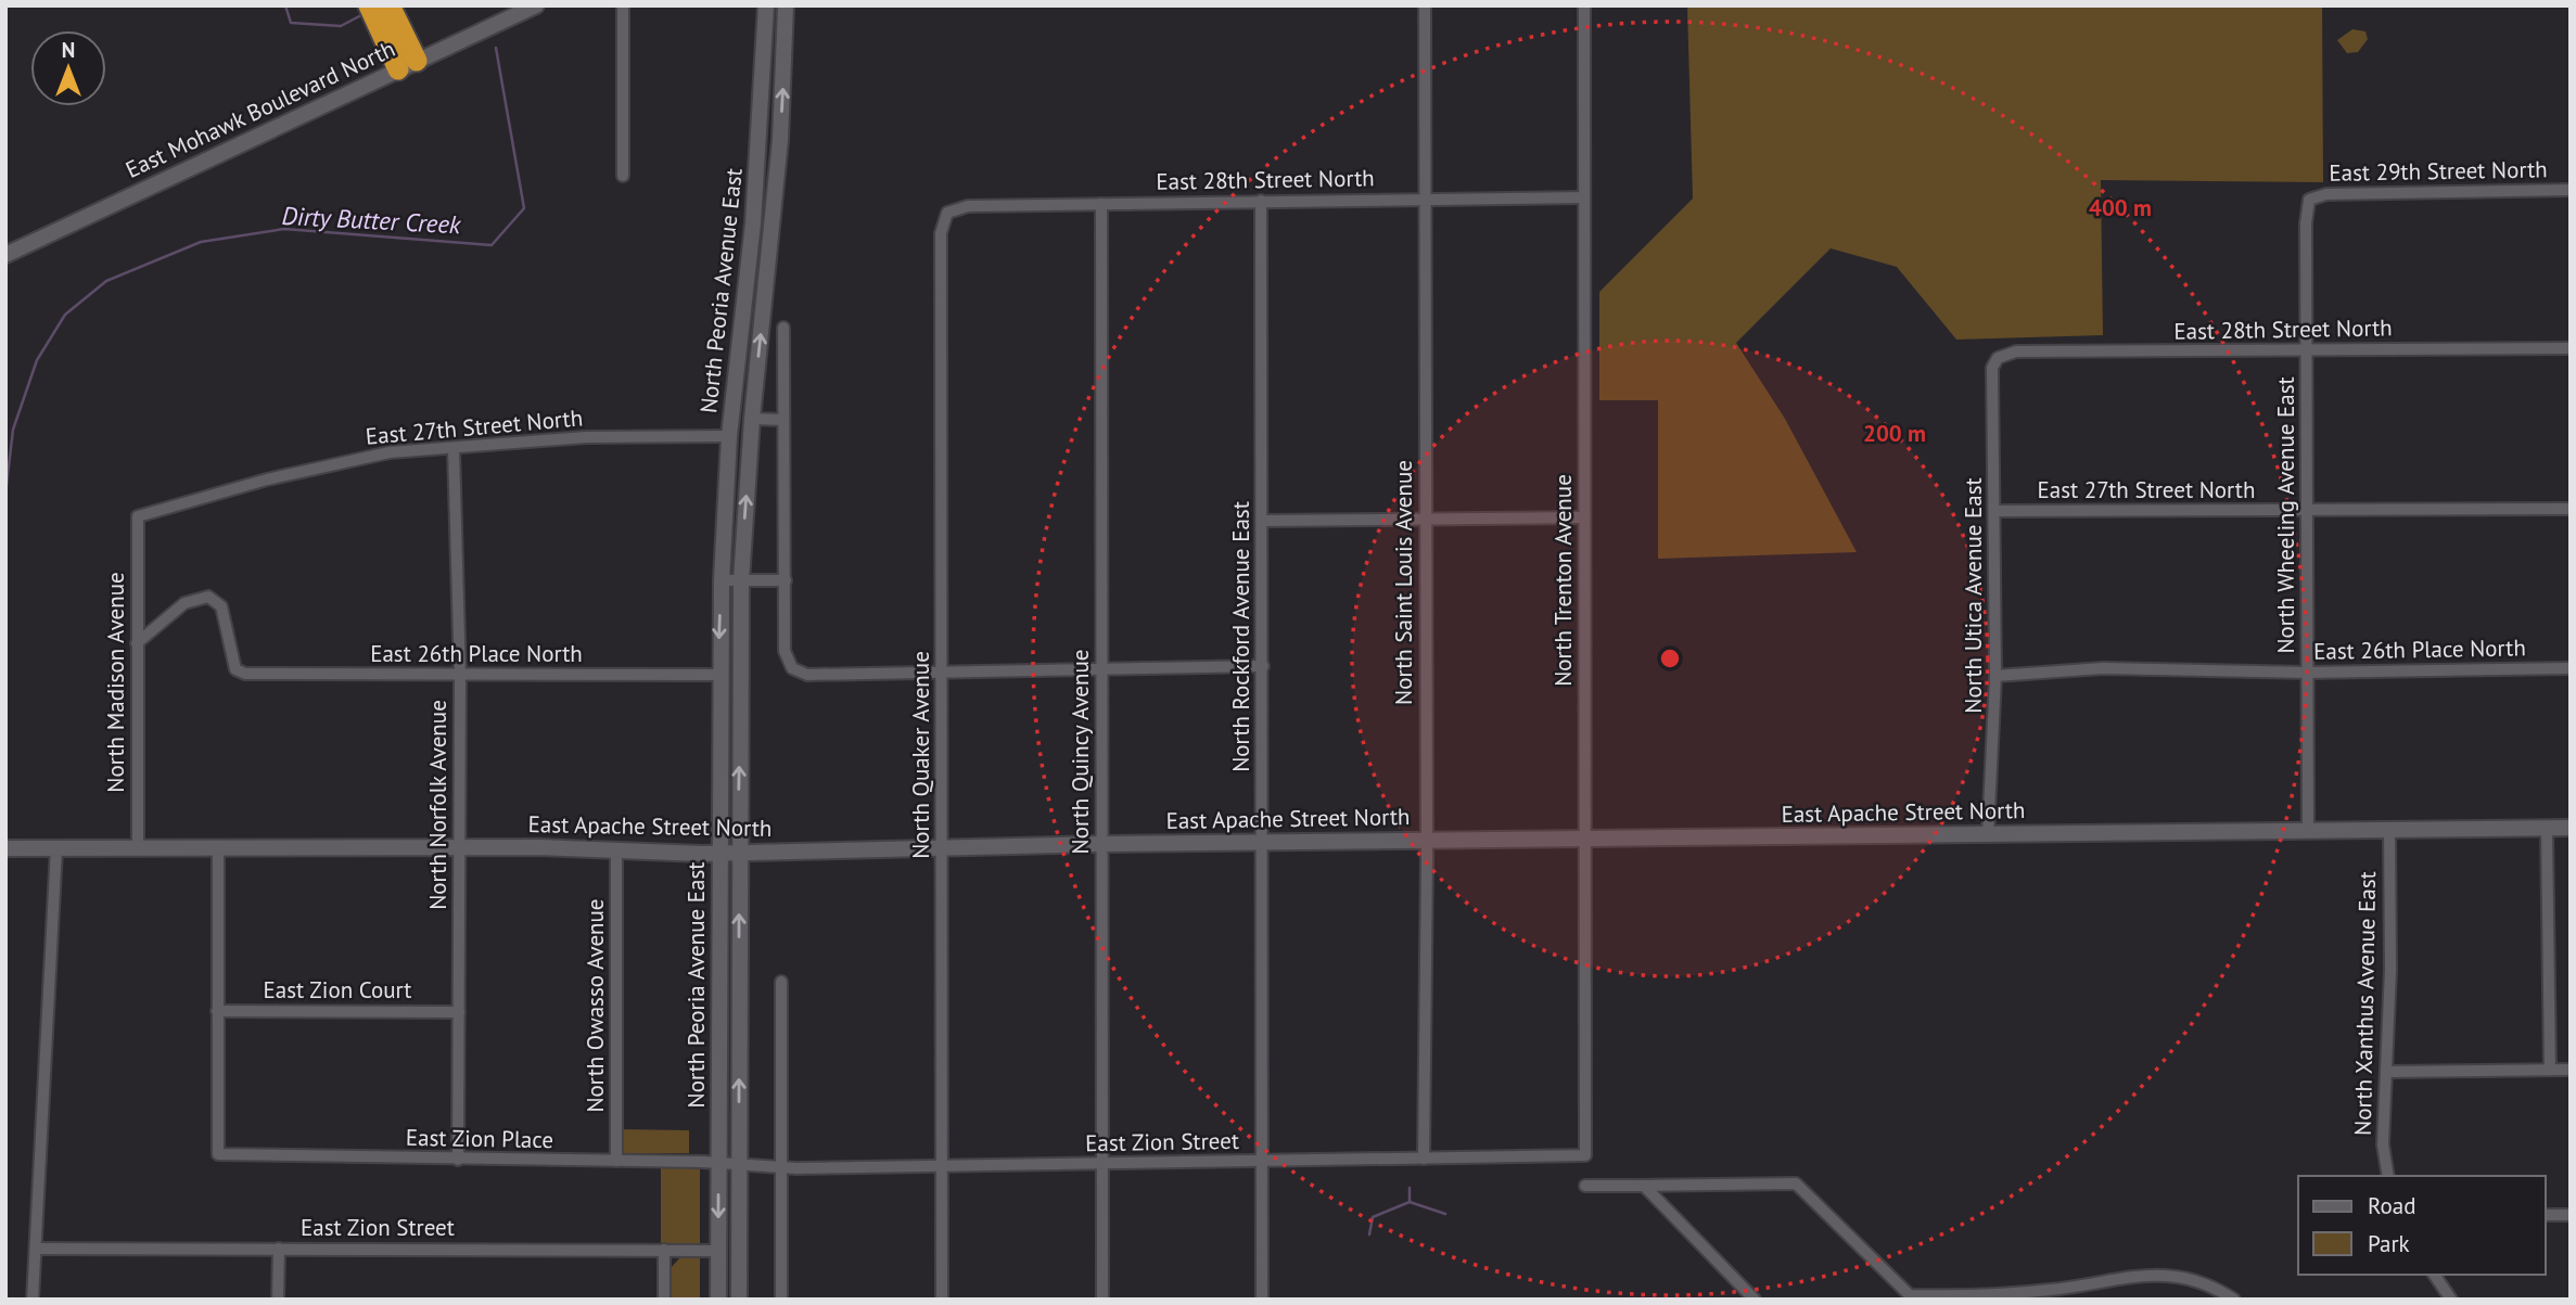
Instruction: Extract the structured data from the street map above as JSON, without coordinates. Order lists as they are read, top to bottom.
{
  "streets": {
    "main road": ["East Mohawk Boulevard North", "North Peoria Avenue East", "East Apache Street North"],
    "street": [
      "East 29th Street North",
      "East 28th Street North",
      "East 27th Street North",
      "North Wheeling Avenue East",
      "North Trenton Avenue",
      "North Saint Louis Avenue",
      "North Utica Avenue East",
      "North Rockford Avenue East",
      "East 26th Place North",
      "North Madison Avenue",
      "North Quincy Avenue",
      "North Quaker Avenue",
      "North Norfolk Avenue",
      "East Zion Court",
      "North Xanthus Avenue East",
      "North Owasso Avenue",
      "East Zion Place",
      "East Zion Street"
    ]
  },
  "crossings": [
    ["East 29th Street North", "North Wheeling Avenue East"],
    ["East 28th Street North", "North Wheeling Avenue East"],
    ["East 28th Street North", "North Trenton Avenue"],
    ["East 28th Street North", "North Saint Louis Avenue"],
    ["East 28th Street North", "North Utica Avenue East"],
    ["East 28th Street North", "North Rockford Avenue East"],
    ["East 28th Street North", "North Quincy Avenue"],
    ["East 28th Street North", "North Quaker Avenue"],
    ["North Peoria Avenue East", "East 27th Street North"],
    ["North Peoria Avenue East", "East 26th Place North"],
    ["North Peoria Avenue East", "East Apache Street North"],
    ["North Peoria Avenue East", "East Zion Place"],
    ["North Peoria Avenue East", "East Zion Street"],
    ["East 27th Street North", "North Wheeling Avenue East"],
    ["East 27th Street North", "North Utica Avenue East"],
    ["East 27th Street North", "North Madison Avenue"],
    ["East 27th Street North", "North Norfolk Avenue"],
    ["North Wheeling Avenue East", "East 26th Place North"],
    ["North Wheeling Avenue East", "East Apache Street North"],
    ["North Trenton Avenue", "East Apache Street North"],
    ["North Trenton Avenue", "East Zion Street"],
    ["North Saint Louis Avenue", "East Apache Street North"],
    ["North Saint Louis Avenue", "East Zion Street"],
    ["North Utica Avenue East", "East 26th Place North"],
    ["North Utica Avenue East", "East Apache Street North"],
    ["North Rockford Avenue East", "East Apache Street North"],
    ["North Rockford Avenue East", "East Zion Street"],
    ["East 26th Place North", "North Madison Avenue"],
    ["East 26th Place North", "North Norfolk Avenue"],
    ["North Madison Avenue", "East Apache Street North"],
    ["North Quincy Avenue", "East Apache Street North"],
    ["North Quincy Avenue", "East Zion Street"],
    ["North Quaker Avenue", "East Apache Street North"],
    ["North Quaker Avenue", "East Zion Street"],
    ["North Norfolk Avenue", "East Apache Street North"],
    ["North Norfolk Avenue", "East Zion Court"],
    ["North Norfolk Avenue", "East Zion Place"],
    ["East Apache Street North", "North Xanthus Avenue East"],
    ["East Apache Street North", "North Owasso Avenue"],
    ["East Zion Court", "East Zion Place"],
    ["North Owasso Avenue", "East Zion Place"],
    ["East Zion Place", "East Zion Street"]
  ],
  "water": ["Dirty Butter Creek"],
  "legend": ["Road", "Park"],
  "north": "top",
  "rings": ["400 m", "200 m"]
}
